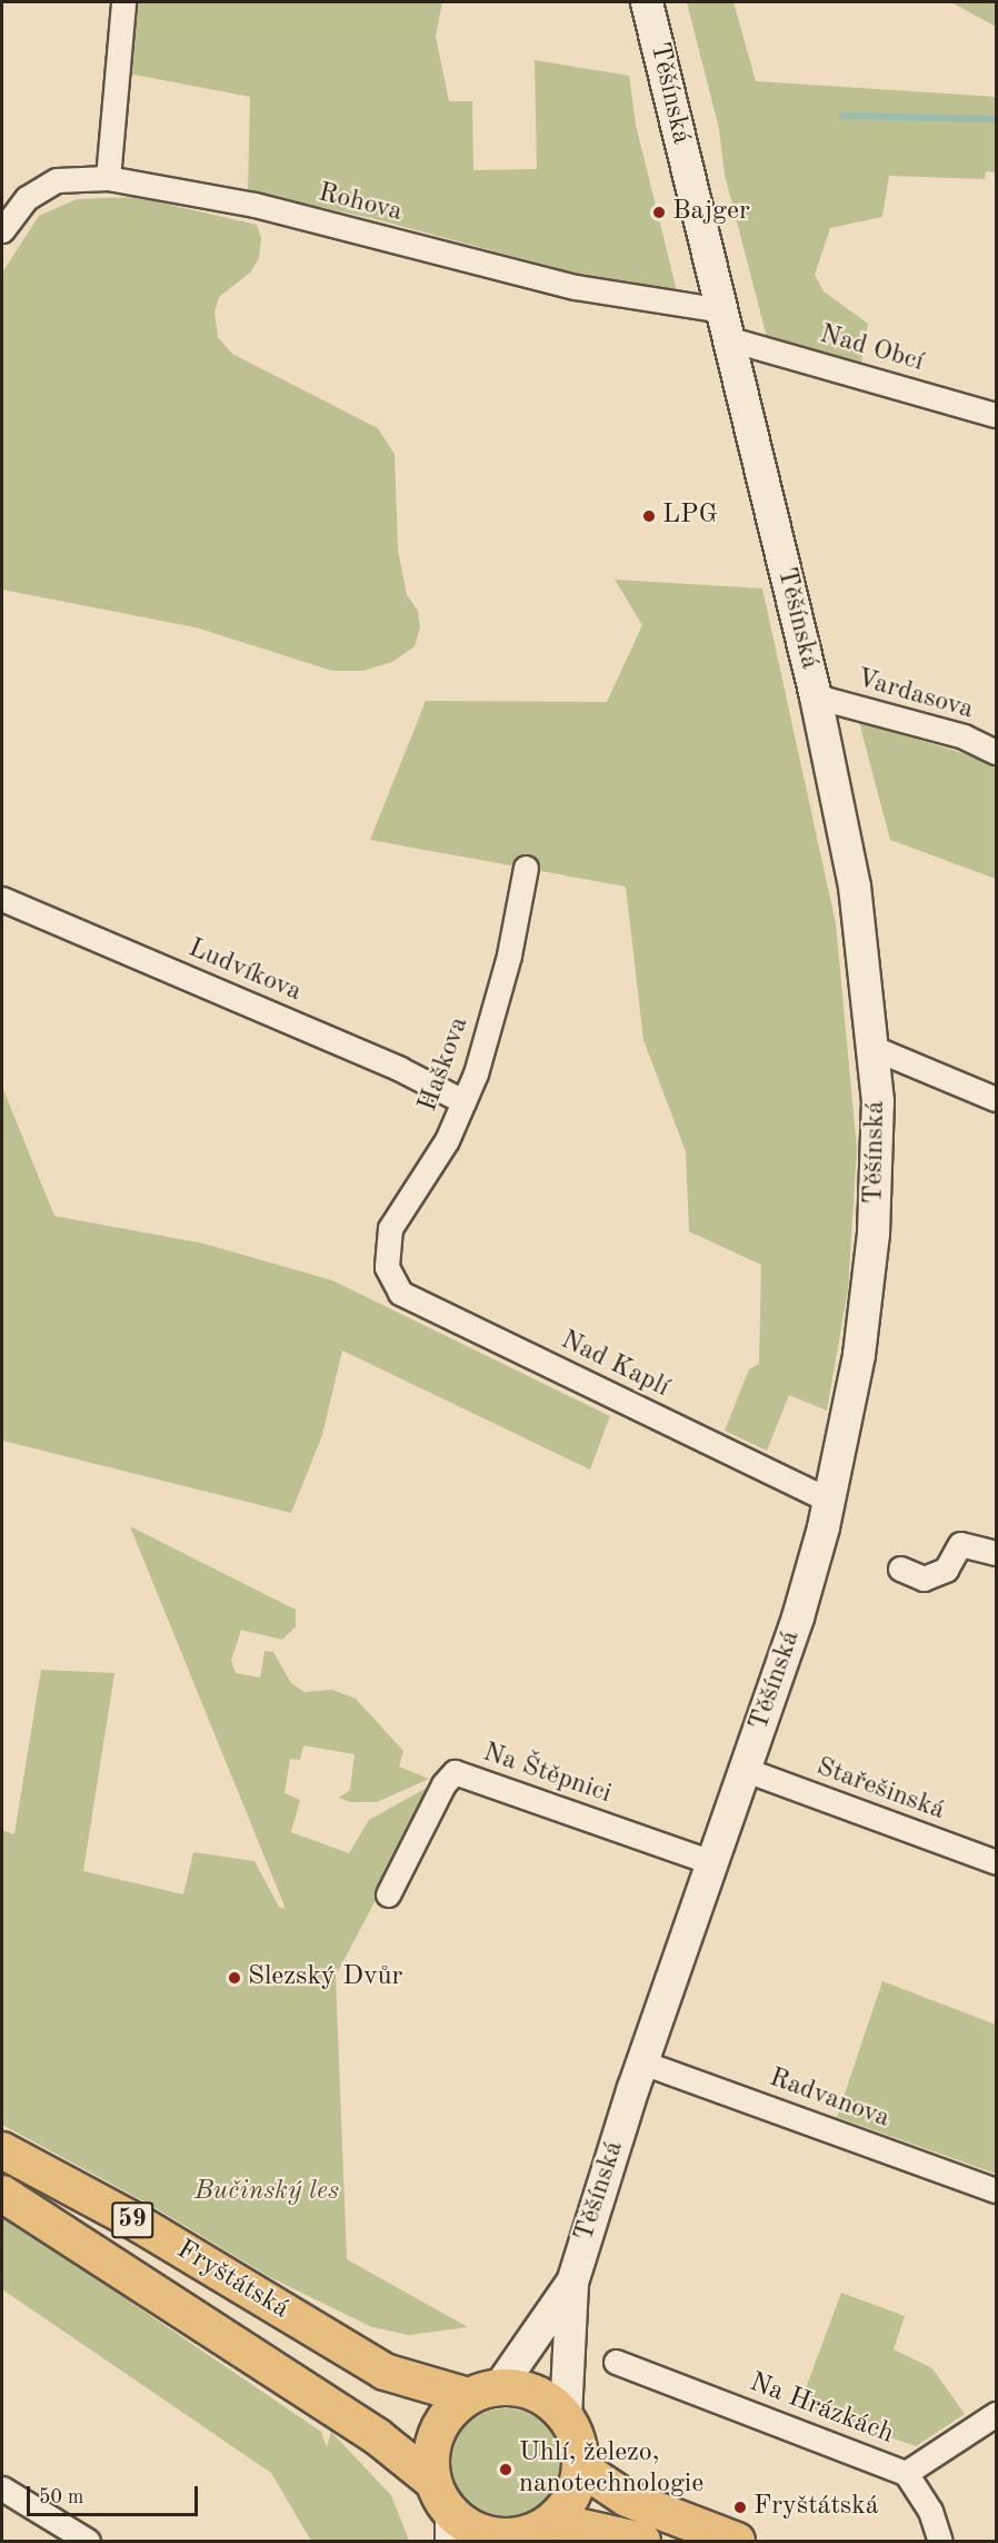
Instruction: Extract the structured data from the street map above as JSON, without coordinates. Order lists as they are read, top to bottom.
{
  "streets": {
    "main road": ["Těšínská", "59", "Fryštátská"],
    "street": [
      "Rohova",
      "Nad Obcí",
      "Vardasova",
      "Ludvíkova",
      "Haškova",
      "Nad Kaplí",
      "Na Štěpnici",
      "Stařešinská",
      "Radvanova",
      "Na Hrázkách"
    ]
  },
  "crossings": [
    ["Těšínská", "Rohova"],
    ["Těšínská", "Nad Obcí"],
    ["Těšínská", "Vardasova"],
    ["Těšínská", "Nad Kaplí"],
    ["Těšínská", "Na Štěpnici"],
    ["Těšínská", "Stařešinská"],
    ["Těšínská", "Radvanova"],
    ["Těšínská", "Fryštátská"],
    ["Rohova", "Nad Obcí"],
    ["Ludvíkova", "Haškova"],
    ["Haškova", "Nad Kaplí"]
  ],
  "parks": ["Bučinský les"],
  "places": [
    "Bajger",
    "LPG",
    "Slezský Dvůr",
    "Uhlí, železo, nanotechnologie",
    "Fryštátská"
  ],
  "scale_bar": "50 m"
}
